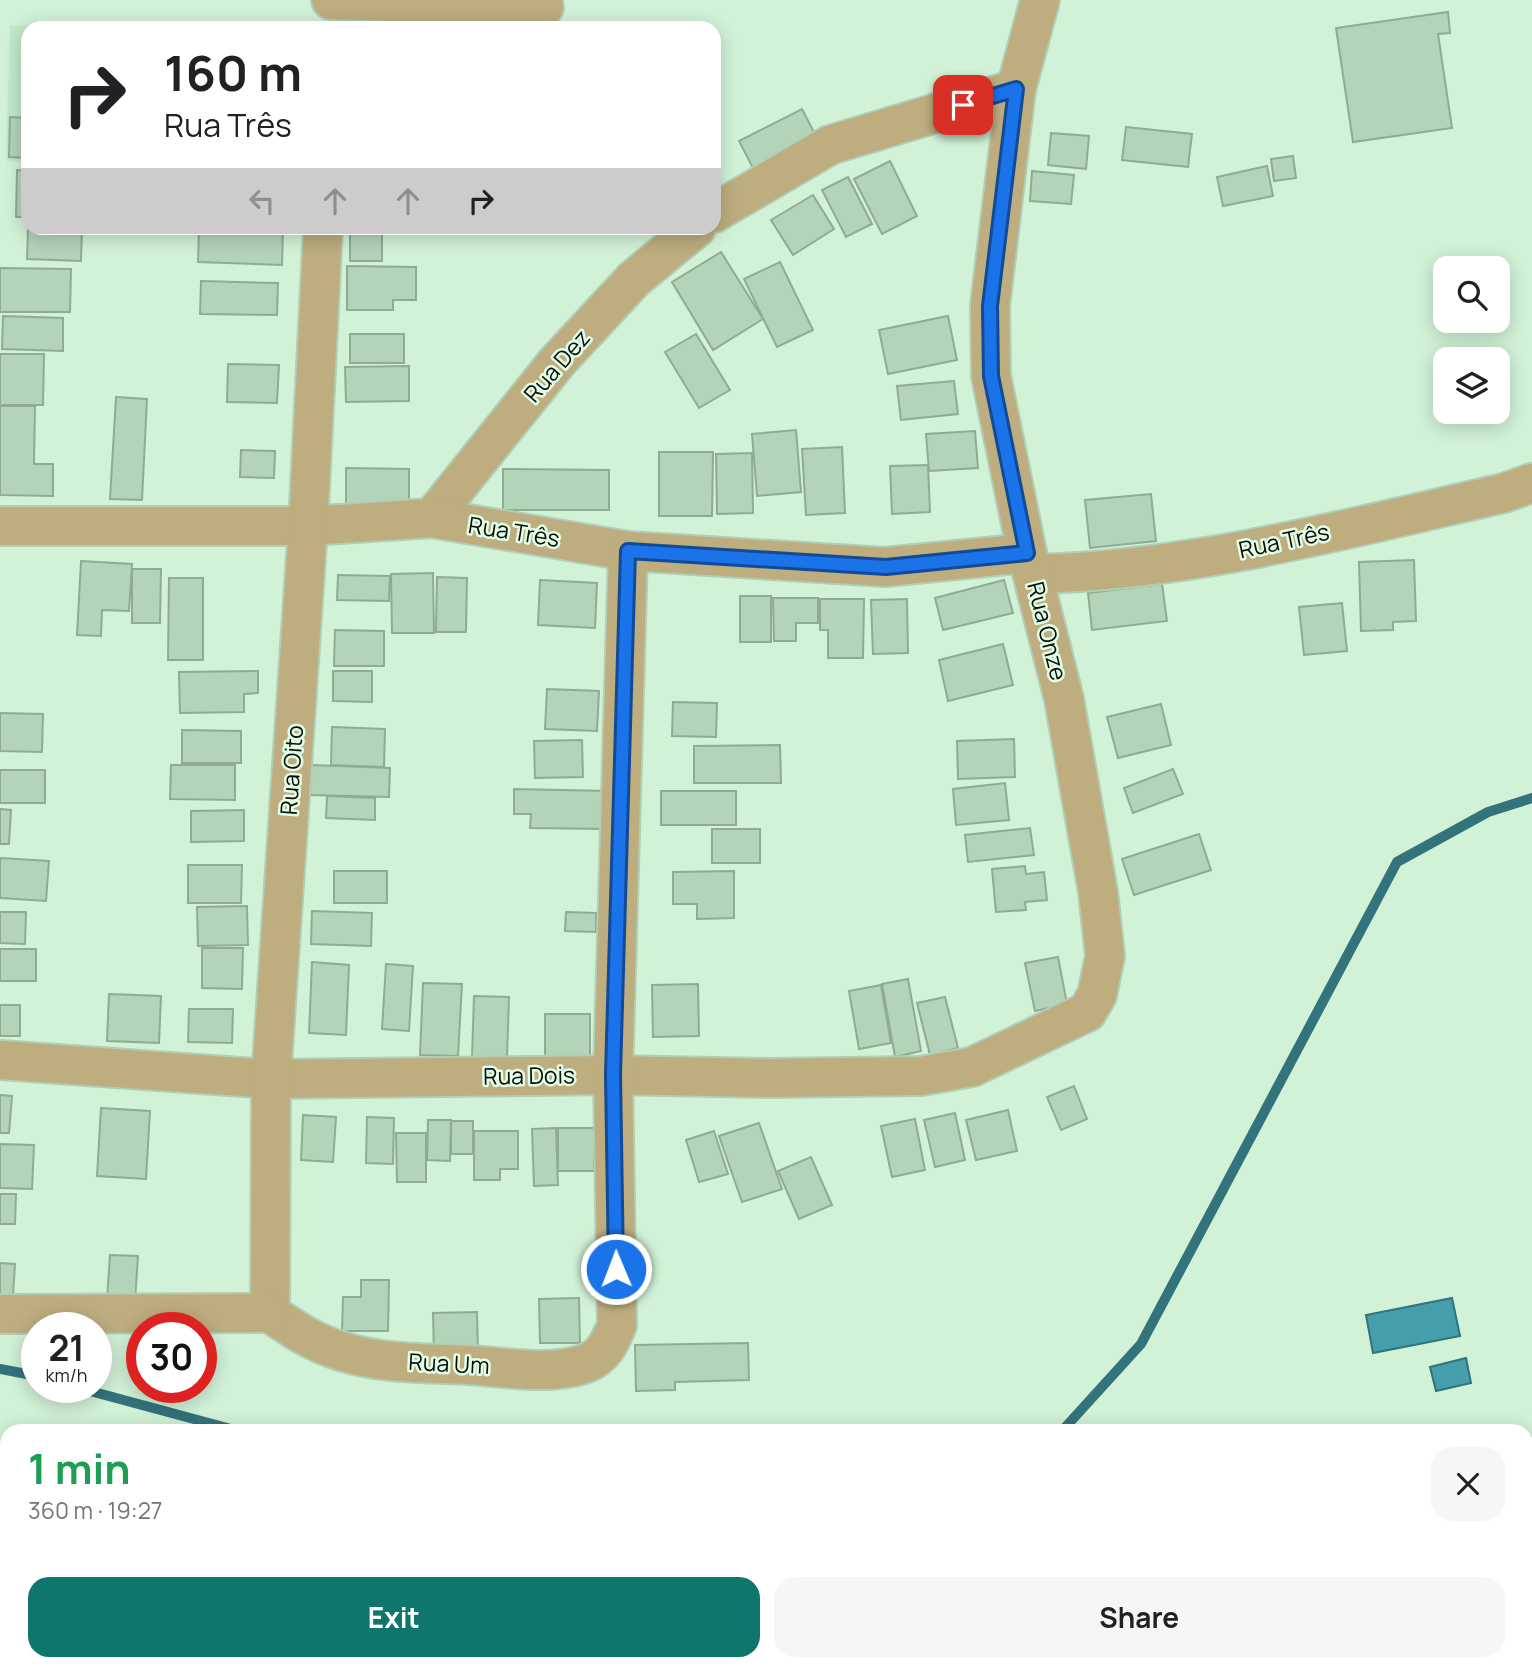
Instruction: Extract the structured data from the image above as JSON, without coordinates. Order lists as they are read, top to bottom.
{
  "streets": {
    "street": [
      "Rua Dez",
      "Rua Três",
      "Rua Onze",
      "Rua Oito",
      "Rua Dois",
      "Rua Um"
    ]
  },
  "crossings": [
    ["Rua Dez", "Rua Três"],
    ["Rua Três", "Rua Onze"],
    ["Rua Três", "Rua Oito"],
    ["Rua Onze", "Rua Dois"],
    ["Rua Oito", "Rua Dois"],
    ["Rua Oito", "Rua Um"],
    ["Rua Dois", "Rua Um"]
  ],
  "page": {
    "turn": ["160 m", "Rua Três"],
    "speed": "21 km/h",
    "limit": "30",
    "heading": ["1 min", "360 m · 19:27"],
    "buttons": ["Exit", "Share"]
  }
}
